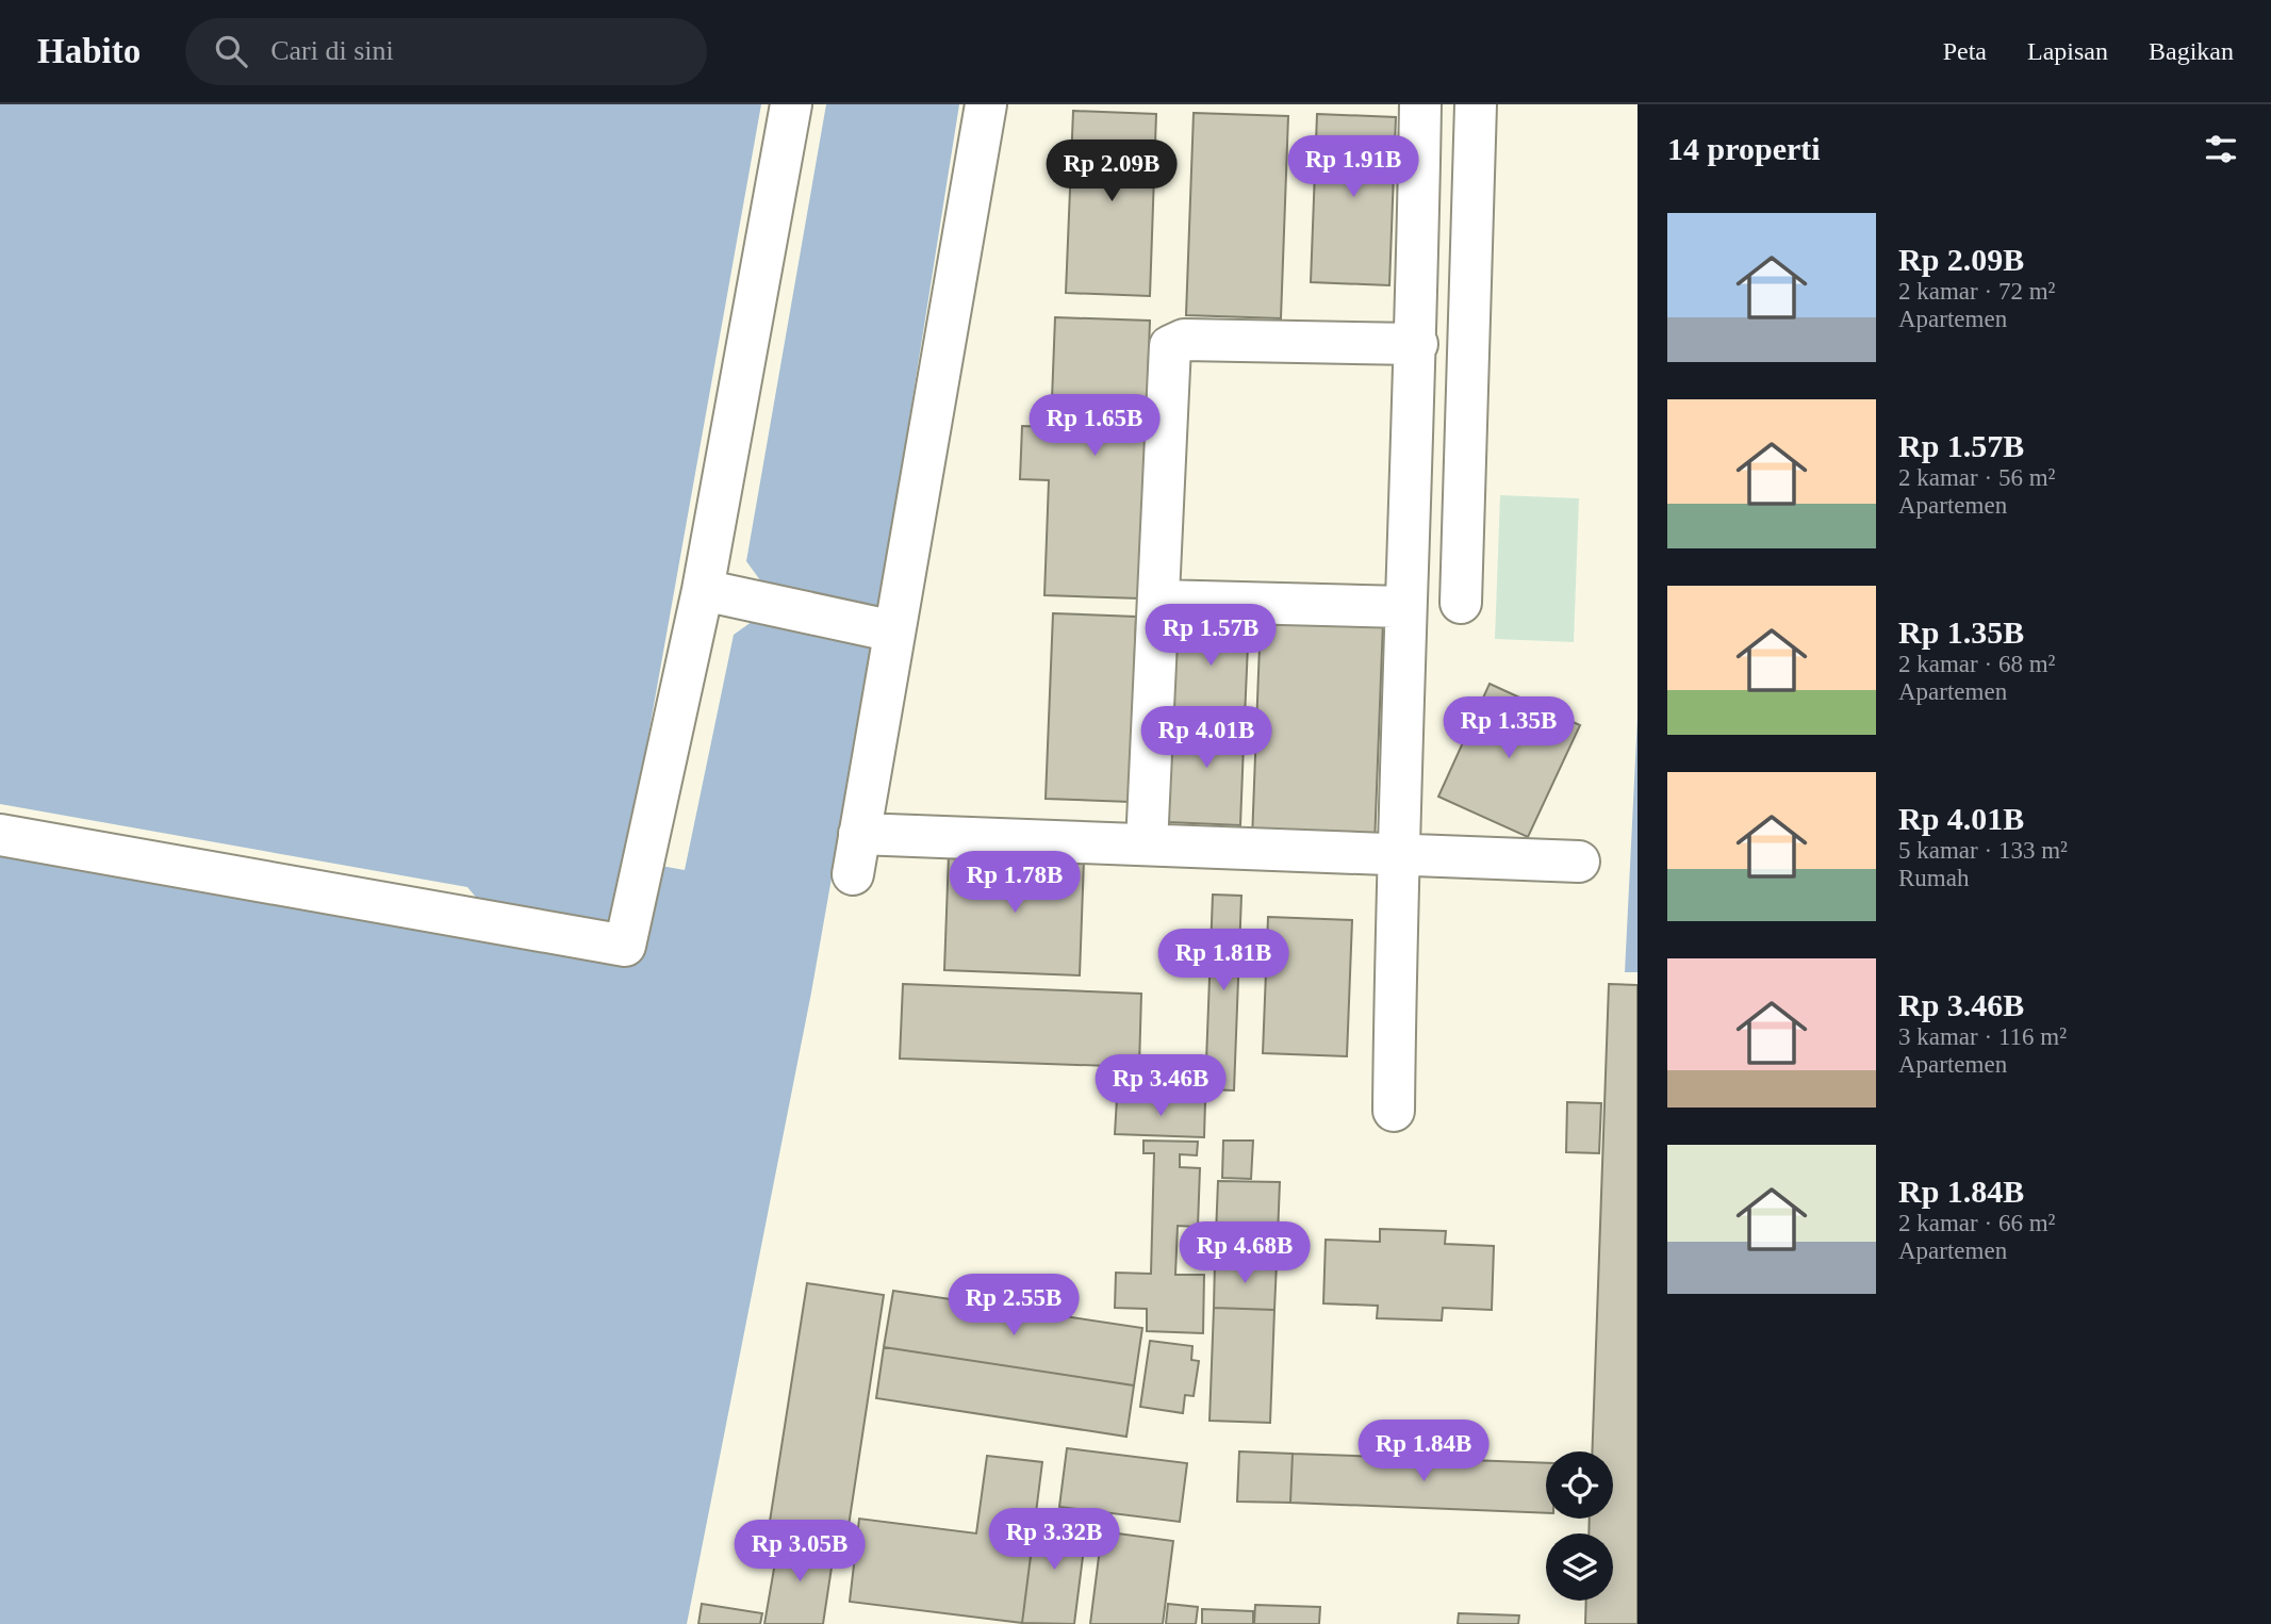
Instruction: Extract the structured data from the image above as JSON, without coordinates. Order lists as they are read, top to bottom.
{
  "page": {
    "header": "Habito",
    "search": "Cari di sini",
    "nav": ["Peta", "Lapisan", "Bagikan"],
    "heading": "14 properti",
    "price": [
      "Rp 1.91B",
      "Rp 2.09B",
      "Rp 1.65B",
      "Rp 1.57B",
      "Rp 1.35B",
      "Rp 4.01B",
      "Rp 1.78B",
      "Rp 1.81B",
      "Rp 3.46B",
      "Rp 4.68B",
      "Rp 2.55B",
      "Rp 1.84B",
      "Rp 3.32B",
      "Rp 3.05B"
    ],
    "list": [
      {
        "name": "Rp 2.09B",
        "note": "2 kamar · 72 m² · Apartemen"
      },
      {
        "name": "Rp 1.57B",
        "note": "2 kamar · 56 m² · Apartemen"
      },
      {
        "name": "Rp 1.35B",
        "note": "2 kamar · 68 m² · Apartemen"
      },
      {
        "name": "Rp 4.01B",
        "note": "5 kamar · 133 m² · Rumah"
      },
      {
        "name": "Rp 3.46B",
        "note": "3 kamar · 116 m² · Apartemen"
      },
      {
        "name": "Rp 1.84B",
        "note": "2 kamar · 66 m² · Apartemen"
      }
    ]
  }
}
